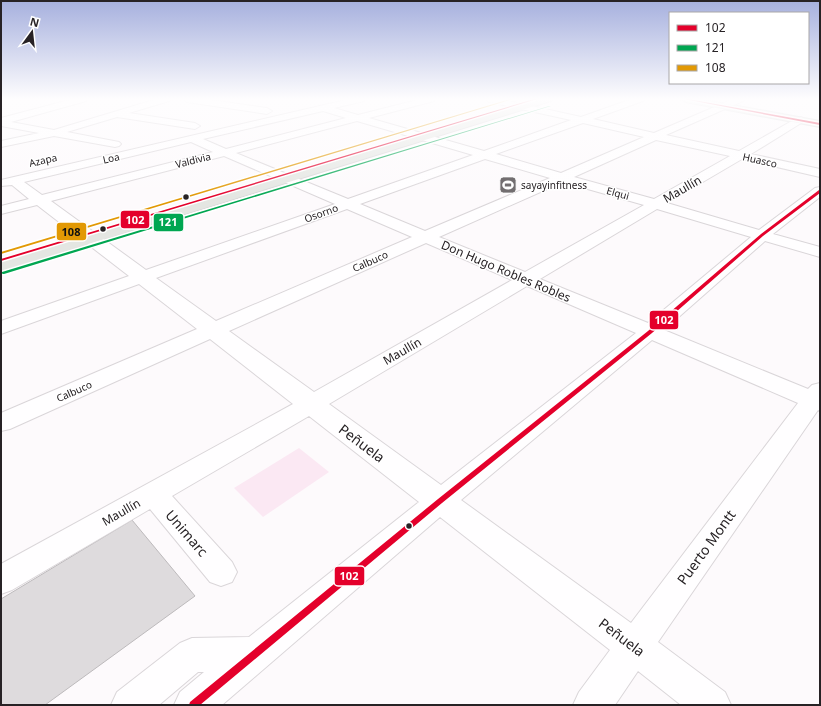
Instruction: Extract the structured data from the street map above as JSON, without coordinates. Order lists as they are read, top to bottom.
{
  "streets": {
    "street": [
      "Loa",
      "Valdivia",
      "Huasco",
      "Maullín",
      "Elqui",
      "Osorno",
      "Calbuco",
      "Don Hugo Robles Robles",
      "Peñuela",
      "Unimarc",
      "Puerto Montt"
    ]
  },
  "crossings": [
    ["Loa", "Peñuela"],
    ["Valdivia", "Don Hugo Robles Robles"],
    ["Valdivia", "Peñuela"],
    ["Huasco", "Maullín"],
    ["Huasco", "Calbuco"],
    ["Maullín", "Elqui"],
    ["Maullín", "Don Hugo Robles Robles"],
    ["Maullín", "Peñuela"],
    ["Maullín", "Unimarc"],
    ["Elqui", "Osorno"],
    ["Elqui", "Calbuco"],
    ["Osorno", "Don Hugo Robles Robles"],
    ["Osorno", "Peñuela"],
    ["Calbuco", "Don Hugo Robles Robles"],
    ["Calbuco", "Peñuela"],
    ["Don Hugo Robles Robles", "Puerto Montt"],
    ["Peñuela", "Puerto Montt"]
  ],
  "places": {
    "sports": ["sayayinfitness"]
  },
  "lines": ["transit line 102", "transit line 121", "transit line 108"],
  "legend": ["102", "121", "108"],
  "north": "top"
}
